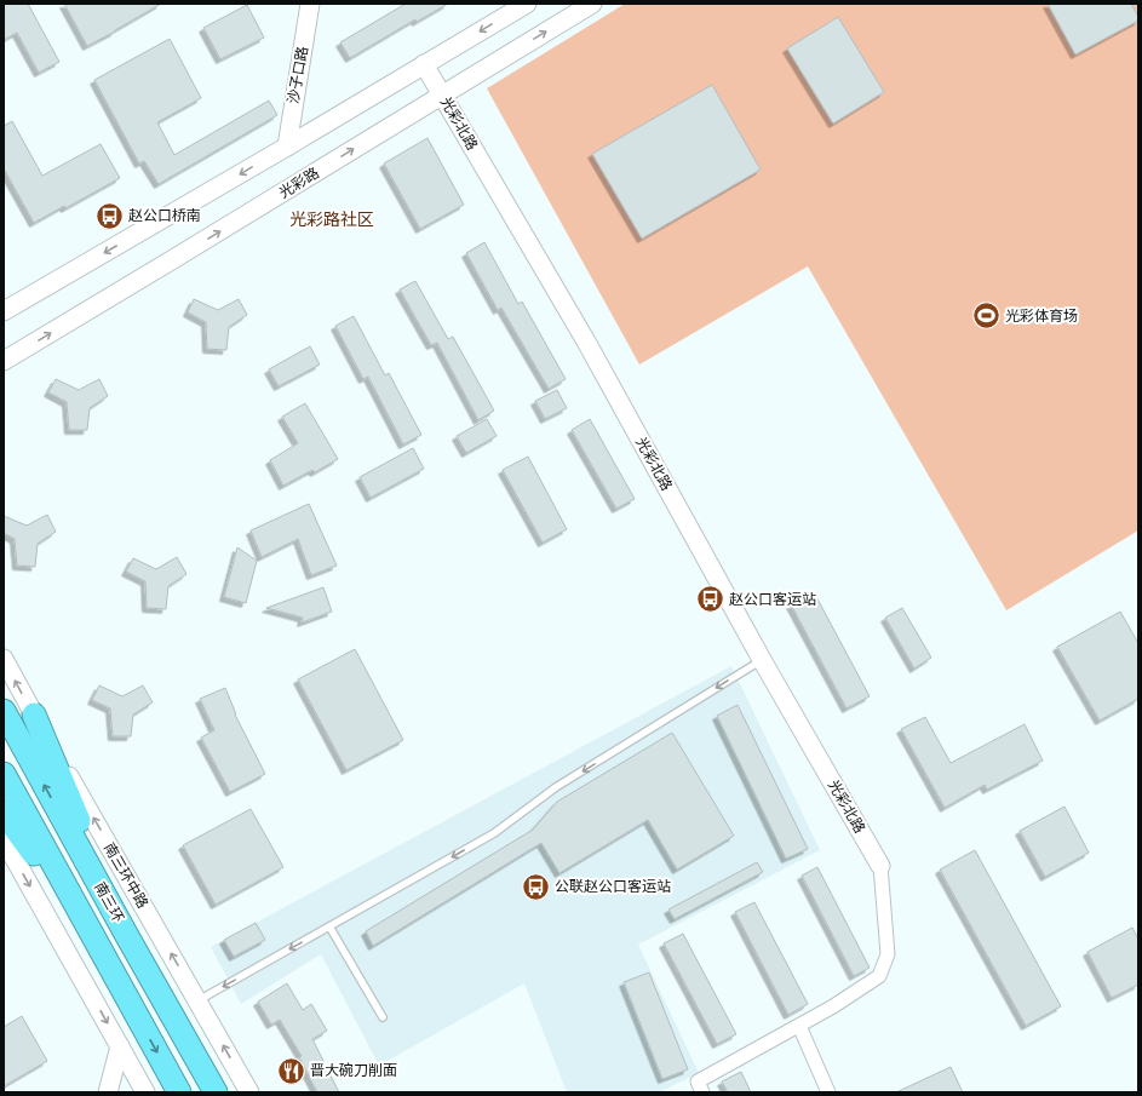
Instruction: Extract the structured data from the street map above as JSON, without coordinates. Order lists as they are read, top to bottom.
{
  "streets": {
    "highway": ["南三环"],
    "street": [
      "沙子口路",
      "光彩北路",
      "光彩路",
      "南三环中路"
    ]
  },
  "crossings": [
    ["光彩北路", "光彩路"]
  ],
  "districts": ["光彩路社区"],
  "places": {
    "bus stop": ["赵公口桥南", "赵公口客运站", "公联赵公口客运站"],
    "sports": ["光彩体育场"],
    "restaurant": ["晋大碗刀削面"]
  }
}
